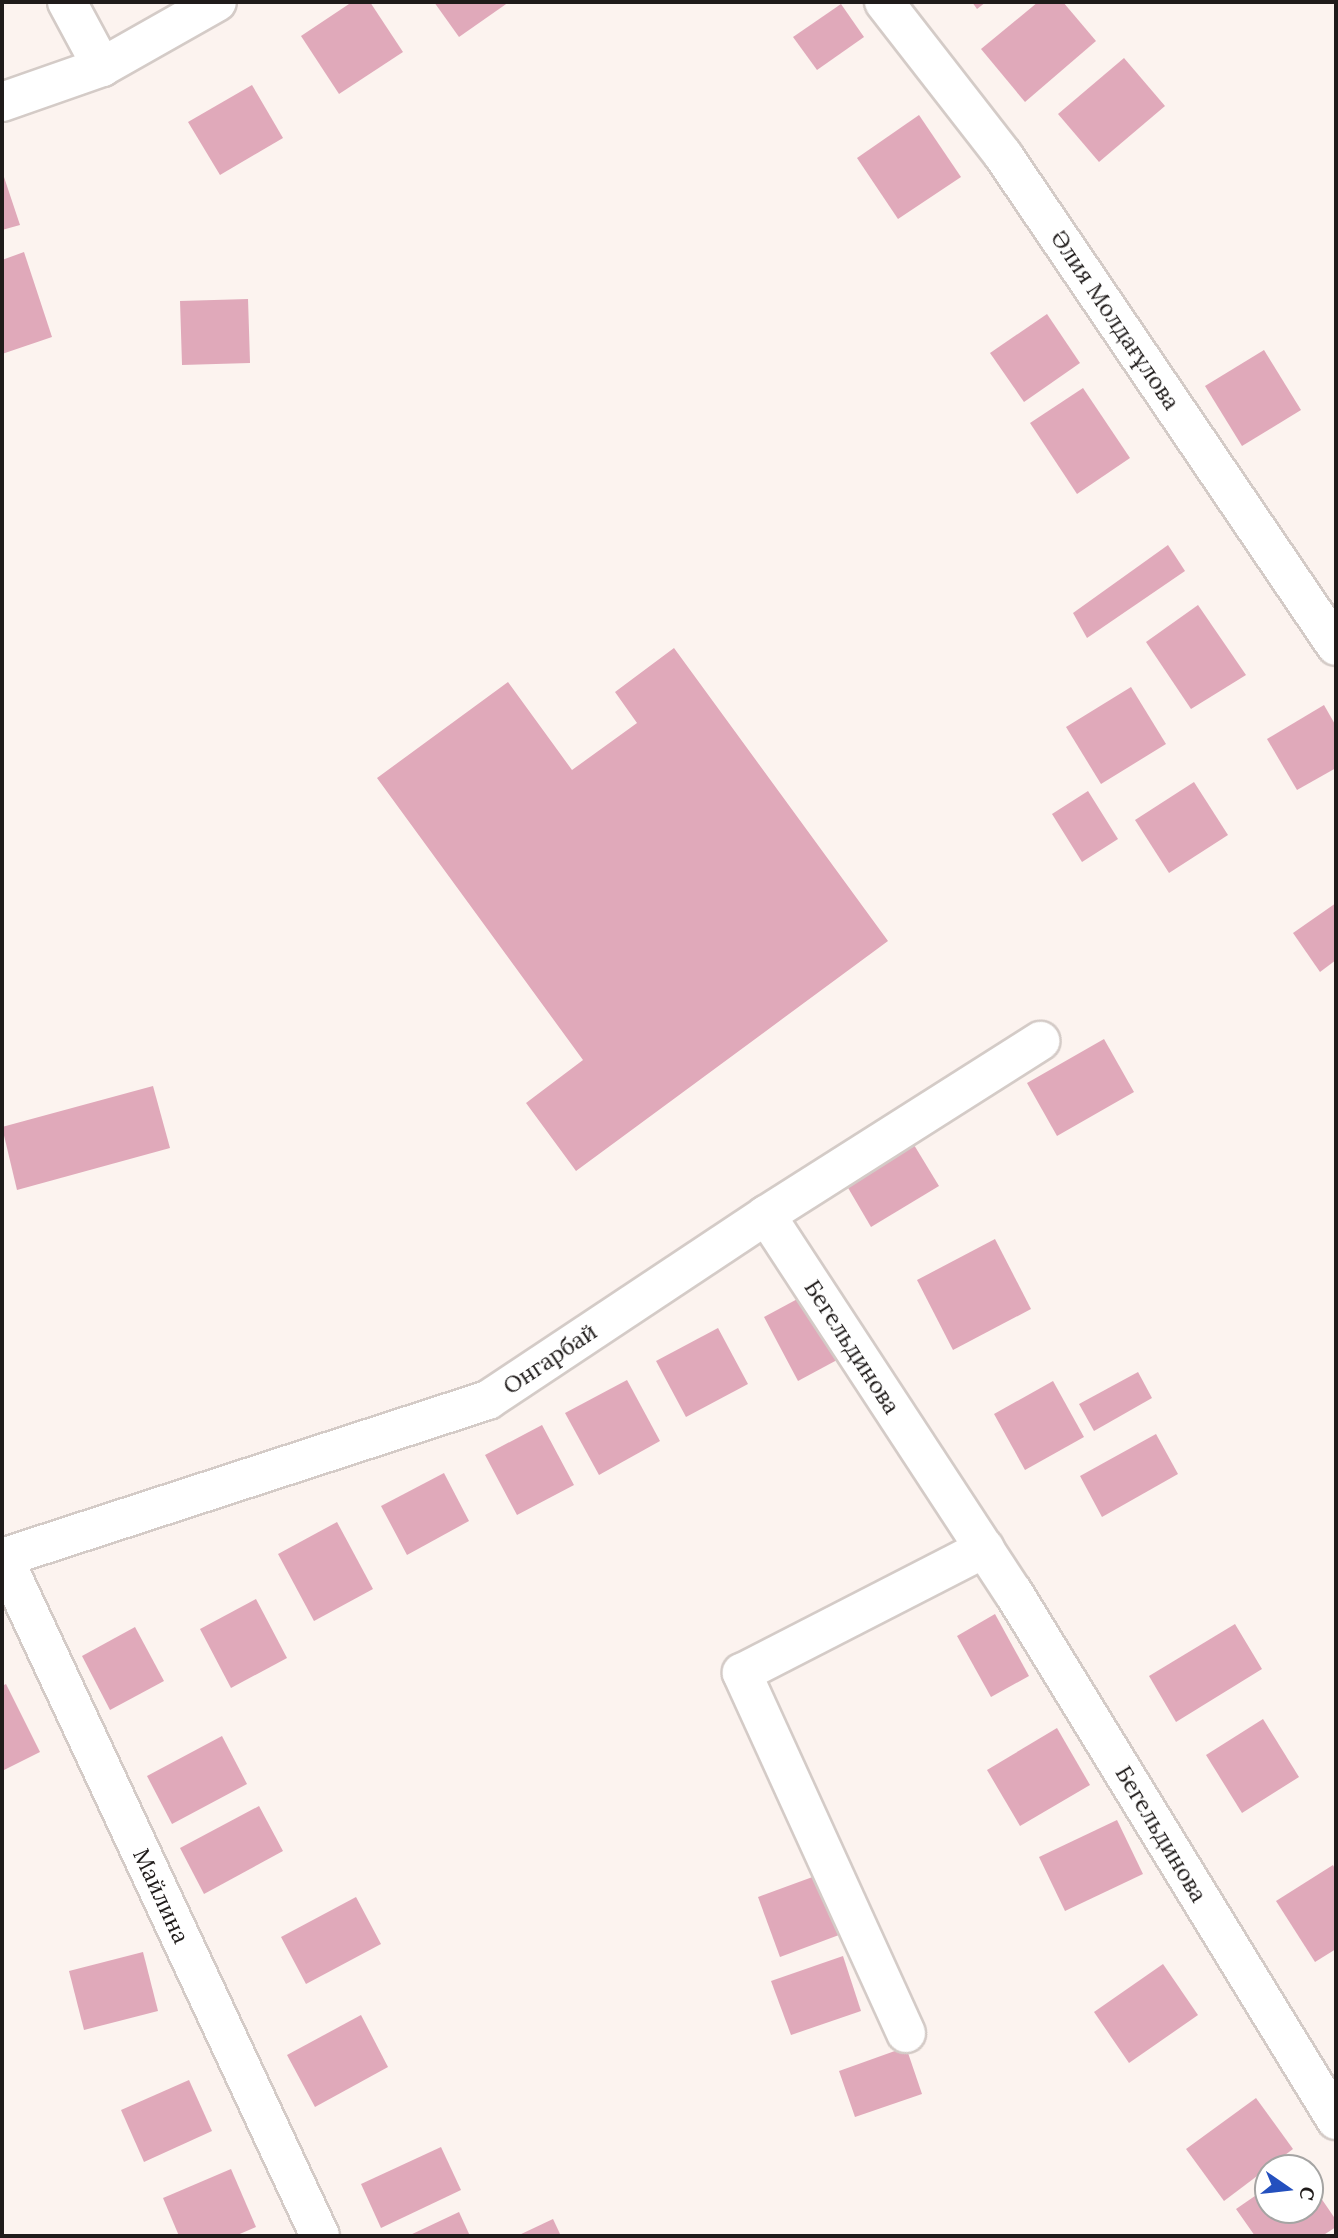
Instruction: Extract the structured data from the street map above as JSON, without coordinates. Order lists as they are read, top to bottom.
{
  "streets": {
    "street": [
      "Әлия Молдағұлова",
      "Бегельдинова",
      "Онгарбай",
      "Майлина"
    ]
  },
  "crossings": [
    ["Бегельдинова", "Онгарбай"],
    ["Онгарбай", "Майлина"]
  ],
  "north": "right"
}
